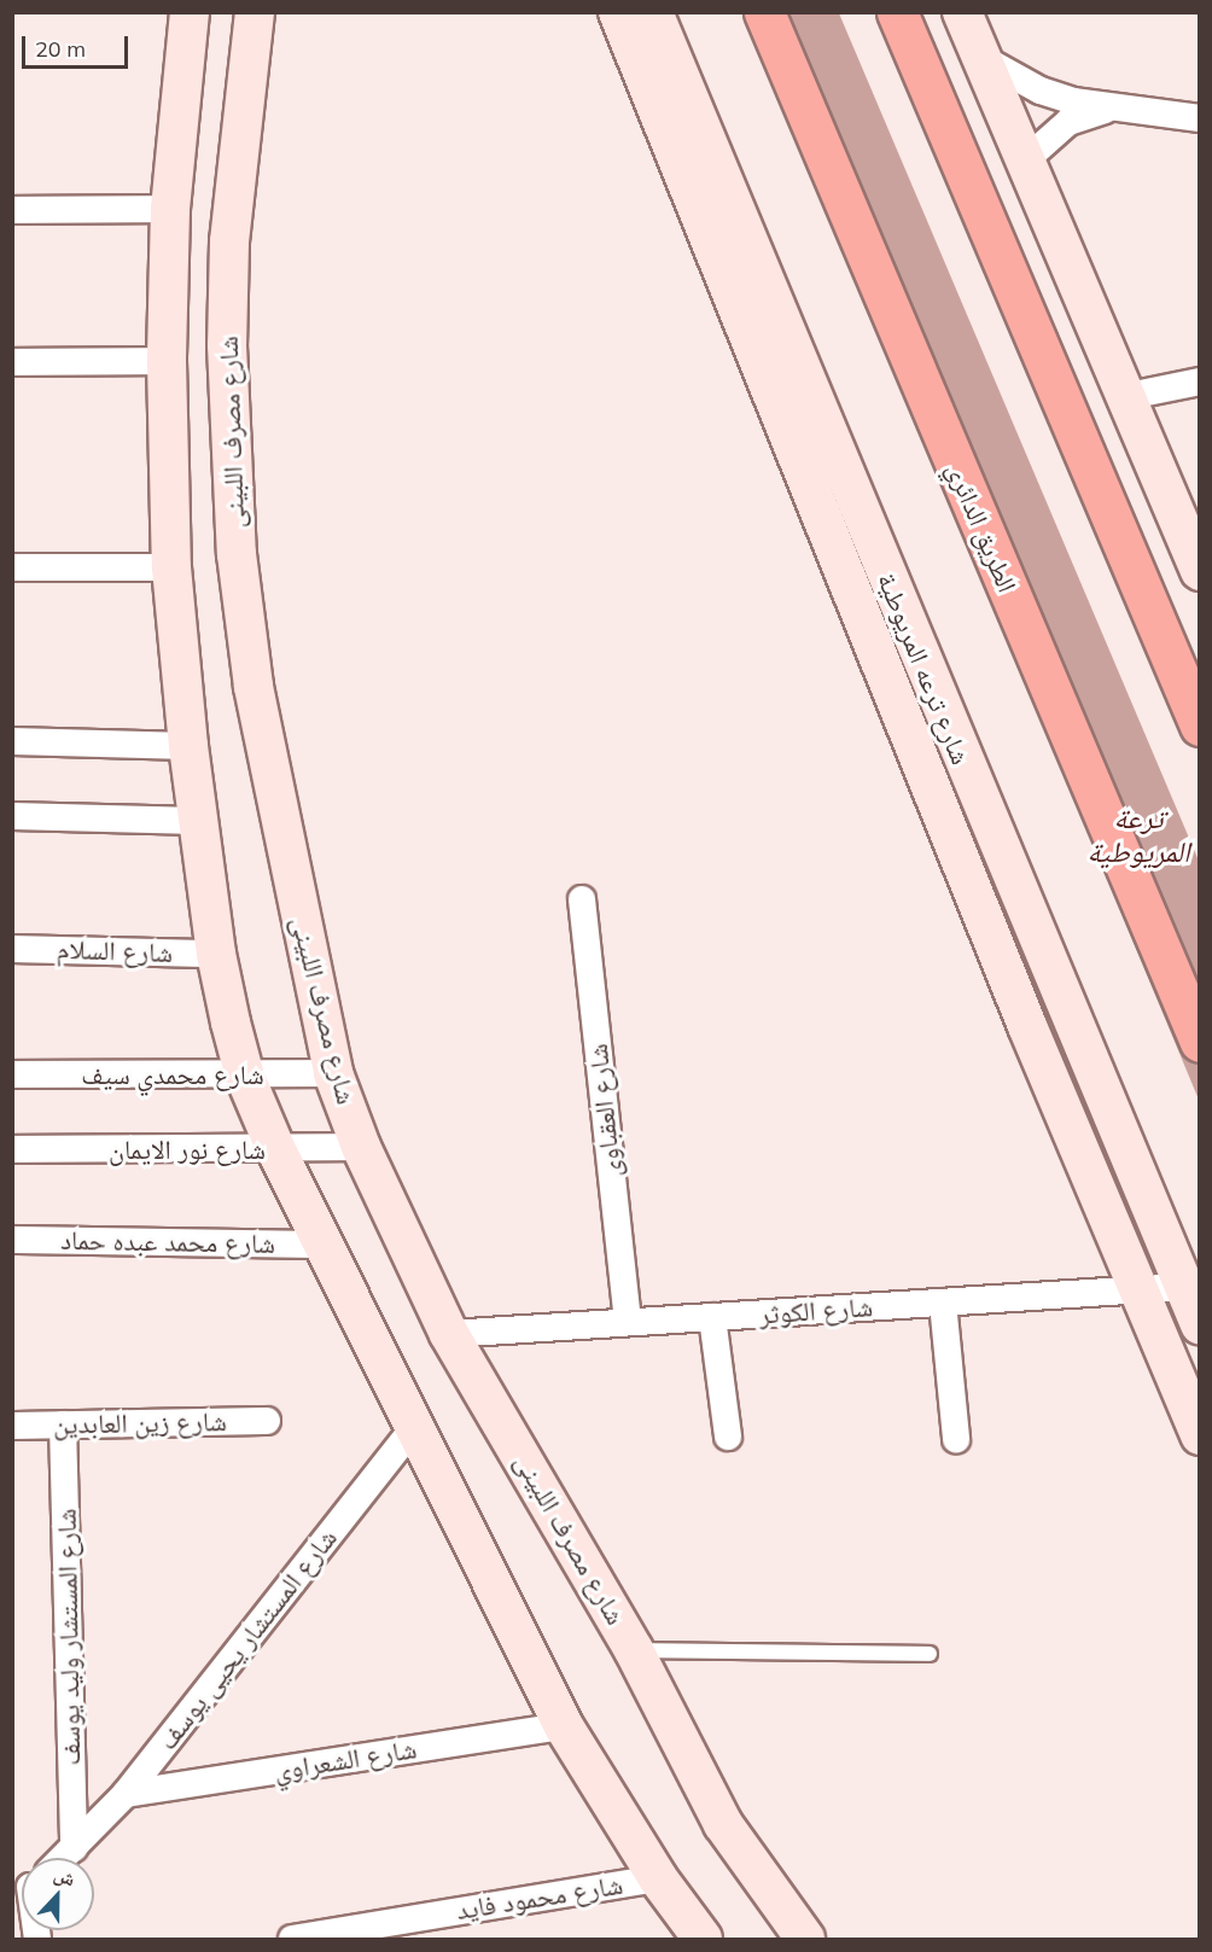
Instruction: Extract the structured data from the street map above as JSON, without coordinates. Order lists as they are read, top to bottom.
{
  "streets": {
    "highway": ["الطريق الدائري"],
    "main road": ["شارع مصرف اللبينى", "شارع ترعه المريوطية"],
    "street": [
      "شارع السلام",
      "شارع محمدي سيف",
      "شارع العقباوى",
      "شارع نور الايمان",
      "شارع محمد عبده حماد",
      "شارع الكوثر",
      "شارع زين العابدين",
      "شارع المستشار وليد يوسف",
      "شارع المستشار يحيى يوسف",
      "شارع الشعراوي",
      "شارع محمود فايد"
    ]
  },
  "crossings": [
    ["شارع مصرف اللبينى", "شارع محمدي سيف"],
    ["شارع مصرف اللبينى", "شارع نور الايمان"],
    ["شارع مصرف اللبينى", "شارع الكوثر"],
    ["شارع ترعه المريوطية", "شارع الكوثر"],
    ["شارع العقباوى", "شارع الكوثر"],
    ["شارع زين العابدين", "شارع المستشار وليد يوسف"],
    ["شارع المستشار وليد يوسف", "شارع المستشار يحيى يوسف"],
    ["شارع المستشار يحيى يوسف", "شارع الشعراوي"]
  ],
  "water": ["ترعة المريوطية"],
  "scale_bar": "20 m",
  "north": "top"
}
